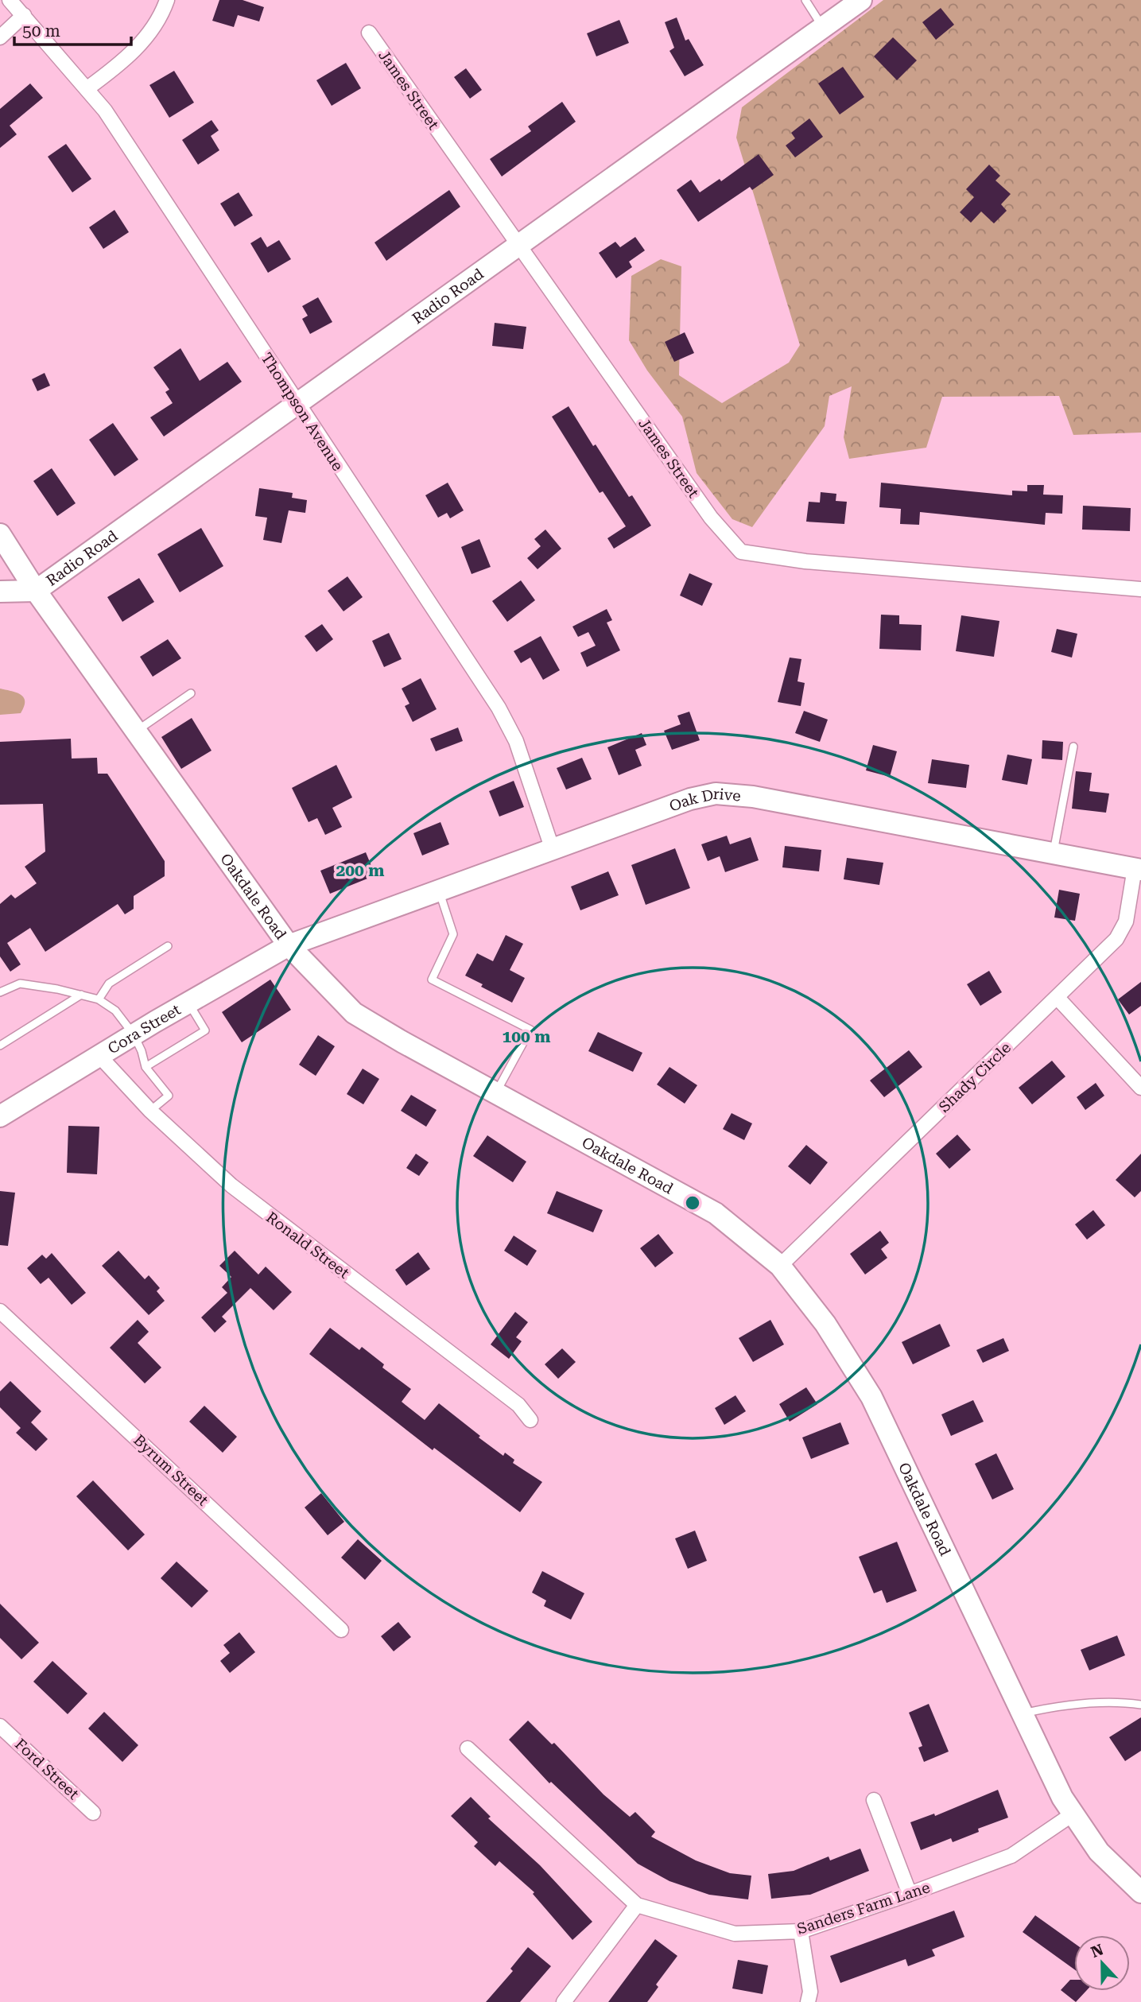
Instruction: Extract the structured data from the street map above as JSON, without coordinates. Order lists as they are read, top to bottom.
{
  "streets": {
    "street": [
      "James Street",
      "Radio Road",
      "Thompson Avenue",
      "Oak Drive",
      "Oakdale Road",
      "Cora Street",
      "Shady Circle",
      "Ronald Street",
      "Byrum Street",
      "Ford Street",
      "Sanders Farm Lane"
    ]
  },
  "crossings": [
    ["James Street", "Radio Road"],
    ["Radio Road", "Thompson Avenue"],
    ["Radio Road", "Oakdale Road"],
    ["Thompson Avenue", "Oak Drive"],
    ["Oak Drive", "Oakdale Road"],
    ["Oak Drive", "Cora Street"],
    ["Oak Drive", "Shady Circle"],
    ["Oakdale Road", "Cora Street"],
    ["Oakdale Road", "Shady Circle"],
    ["Oakdale Road", "Sanders Farm Lane"],
    ["Cora Street", "Ronald Street"]
  ],
  "scale_bar": "50 m",
  "north": "top",
  "rings": ["200 m", "100 m"]
}
